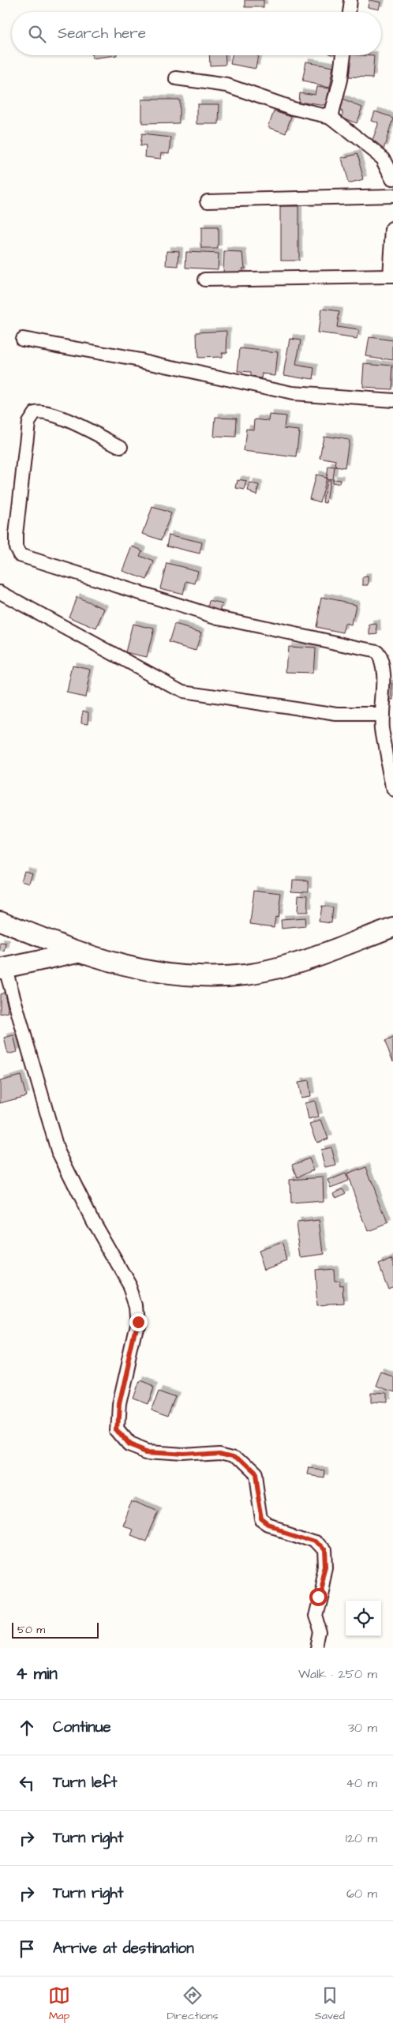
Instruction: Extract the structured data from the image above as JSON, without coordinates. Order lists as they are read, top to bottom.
{
  "scale_bar": "50 m",
  "page": {
    "search": "Search here",
    "scale": "50 m",
    "heading": ["4 min", "Walk · 250 m"],
    "list": [
      ["Continue", "30 m"],
      ["Turn left", "40 m"],
      ["Turn right", "120 m"],
      ["Turn right", "60 m"],
      "Arrive at destination"
    ],
    "nav": ["Map", "Directions", "Saved"]
  }
}
